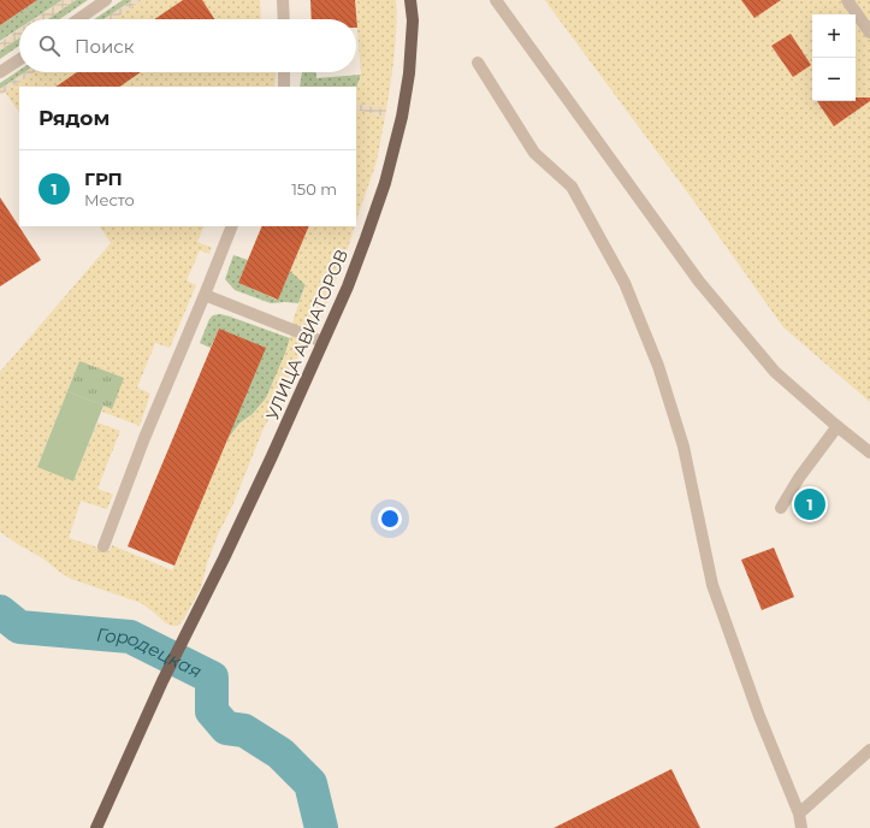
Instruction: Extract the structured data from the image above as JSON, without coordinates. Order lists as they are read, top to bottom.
{
  "streets": {
    "main road": ["УЛИЦА АВИАТОРОВ"]
  },
  "water": ["Городецкая"],
  "page": {
    "map_buttons": ["+", "−"],
    "search": "Поиск",
    "heading": "Рядом",
    "list": [
      {
        "mark": "1",
        "name": "ГРП",
        "note": "Место",
        "value": "150 m"
      }
    ],
    "pins": "1"
  }
}
